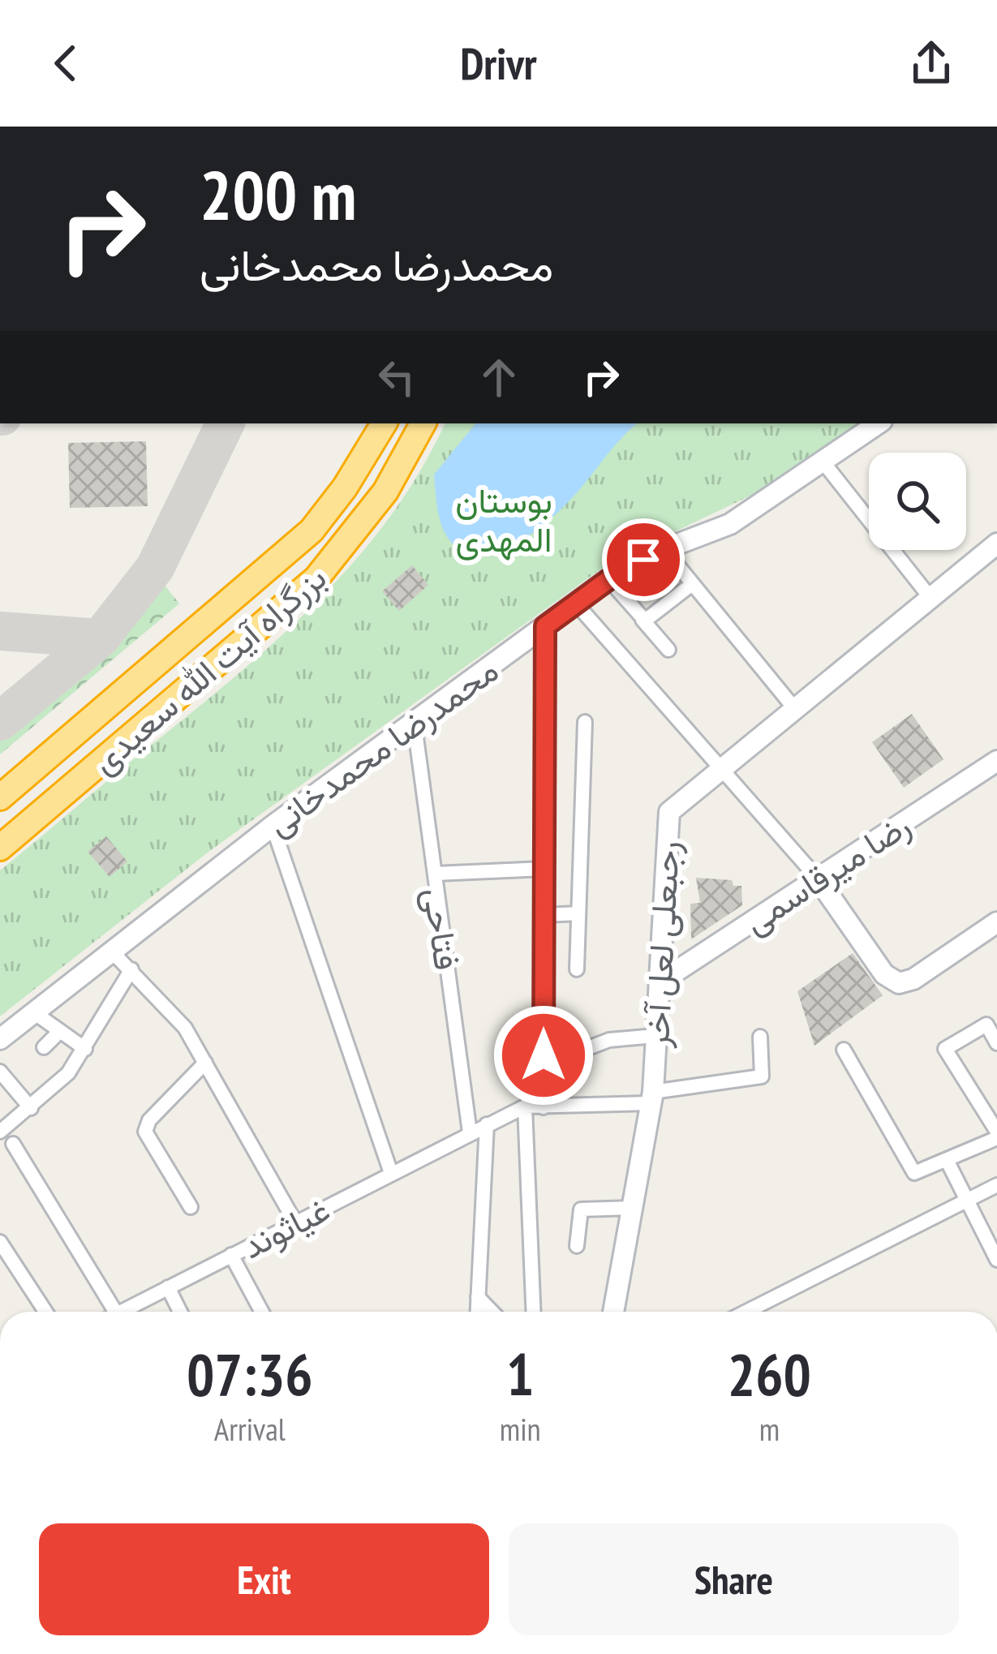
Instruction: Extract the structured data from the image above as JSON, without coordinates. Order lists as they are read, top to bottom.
{
  "streets": {
    "highway": ["بزرگراه آیت الله سعیدی"],
    "street": [
      "محمدرضا محمدخانی",
      "رضا میرقاسمی",
      "فتاحی",
      "رجبعلی لعل آخر",
      "غیاثوند"
    ]
  },
  "crossings": [
    ["محمدرضا محمدخانی", "فتاحی"],
    ["رضا میرقاسمی", "رجبعلی لعل آخر"],
    ["فتاحی", "غیاثوند"]
  ],
  "parks": ["بوستان المهدی"],
  "page": {
    "header": "Drivr",
    "turn": ["200 m", "محمدرضا محمدخانی"],
    "eta": [
      "07:36",
      "Arrival",
      "1",
      "min",
      "260",
      "m"
    ],
    "buttons": ["Exit", "Share"]
  }
}
